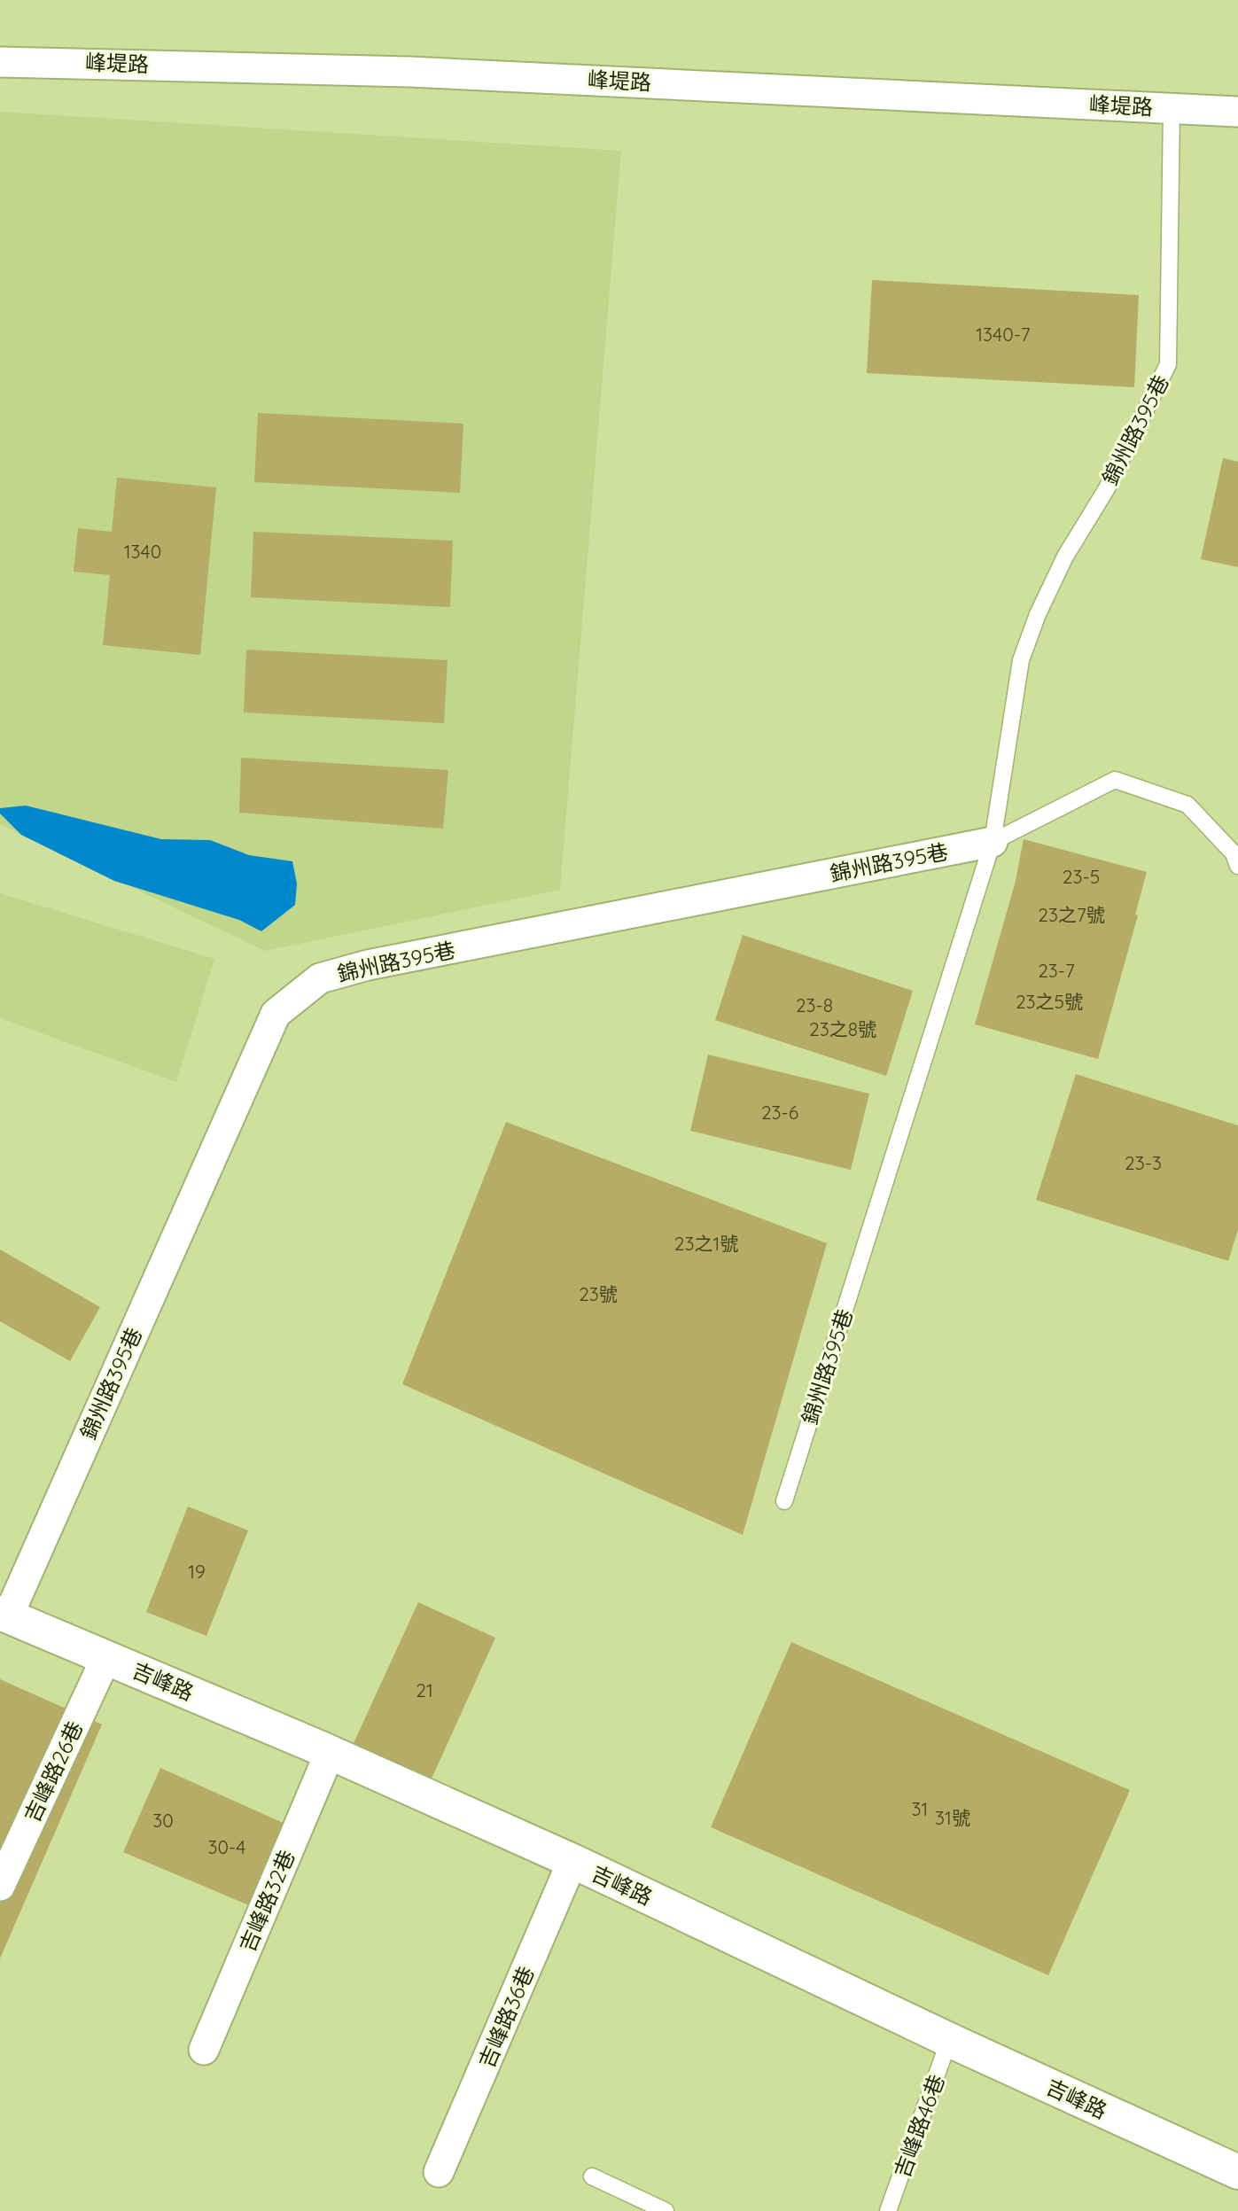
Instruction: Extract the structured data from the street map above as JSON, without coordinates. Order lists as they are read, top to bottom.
{
  "streets": {
    "street": [
      "峰堤路",
      "錦州路395巷",
      "吉峰路",
      "吉峰路26巷",
      "吉峰路32巷",
      "吉峰路36巷"
    ],
    "lane": ["吉峰路46巷"]
  },
  "crossings": [
    ["峰堤路", "錦州路395巷"],
    ["錦州路395巷", "吉峰路"],
    ["吉峰路", "吉峰路26巷"],
    ["吉峰路", "吉峰路32巷"],
    ["吉峰路", "吉峰路36巷"],
    ["吉峰路", "吉峰路46巷"]
  ],
  "house_numbers": [
    "1340-7",
    "1340",
    "23-5",
    "23之7號",
    "23-7",
    "23之5號",
    "23-8",
    "23之8號",
    "23-6",
    "23-3",
    "23之1號",
    "23號",
    "19",
    "21",
    "31",
    "31號",
    "30",
    "30-4"
  ]
}
